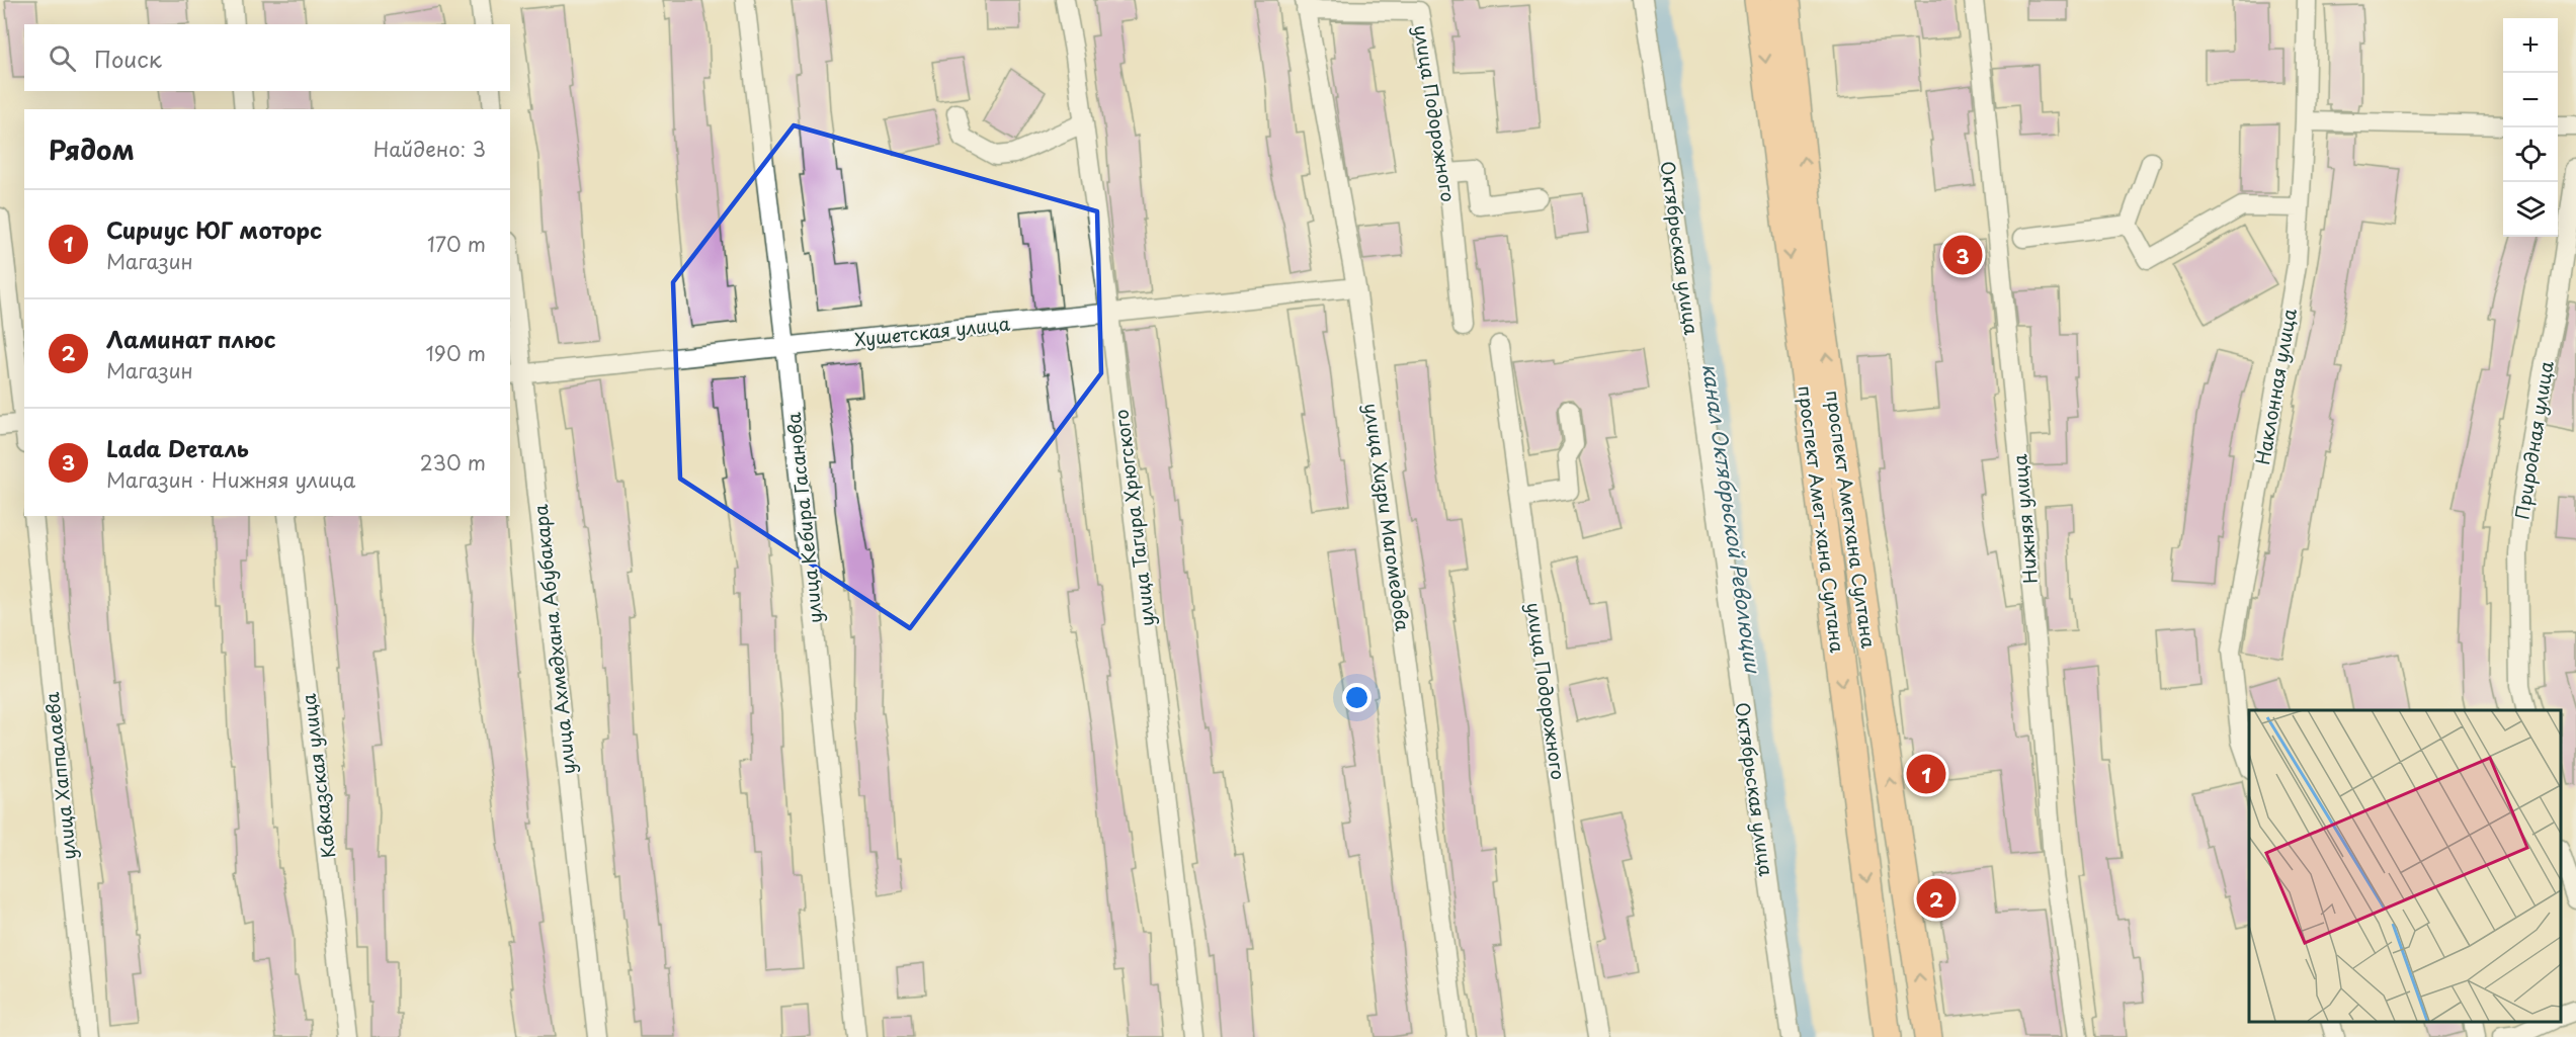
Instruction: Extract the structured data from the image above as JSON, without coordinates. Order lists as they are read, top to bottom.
{
  "streets": {
    "main road": ["проспект Амет-хана Султана", "проспект Аметхана Султана"],
    "street": [
      "улица Подорожного",
      "Октябрьская улица",
      "Хушетская улица",
      "Наклонная улица",
      "Природная улица",
      "улица Хизри Магомедова",
      "улица Кебира Гасанова",
      "улица Тагира Хрюгского",
      "Нижняя улица",
      "улица Ахмедхана Абубакара",
      "улица Хаппалаева",
      "Кавказская улица"
    ]
  },
  "crossings": [
    ["улица Подорожного", "улица Хизри Магомедова"],
    ["Хушетская улица", "улица Хизри Магомедова"],
    ["Хушетская улица", "улица Кебира Гасанова"],
    ["Хушетская улица", "улица Тагира Хрюгского"],
    ["Хушетская улица", "улица Ахмедхана Абубакара"]
  ],
  "one_way": ["проспект Амет-хана Султана", "проспект Аметхана Султана"],
  "water": ["канал Октябрьской Революции"],
  "page": {
    "map_buttons": ["+", "−"],
    "search": "Поиск",
    "heading": ["Рядом", "Найдено: 3"],
    "list": [
      {
        "mark": "1",
        "name": "Сириус ЮГ моторс",
        "note": "Магазин",
        "value": "170 m"
      },
      {
        "mark": "2",
        "name": "Ламинат плюс",
        "note": "Магазин",
        "value": "190 m"
      },
      {
        "mark": "3",
        "name": "Lada Dеталь",
        "note": "Магазин · Нижняя улица",
        "value": "230 m"
      }
    ],
    "pins": ["3", "1", "2"]
  }
}
